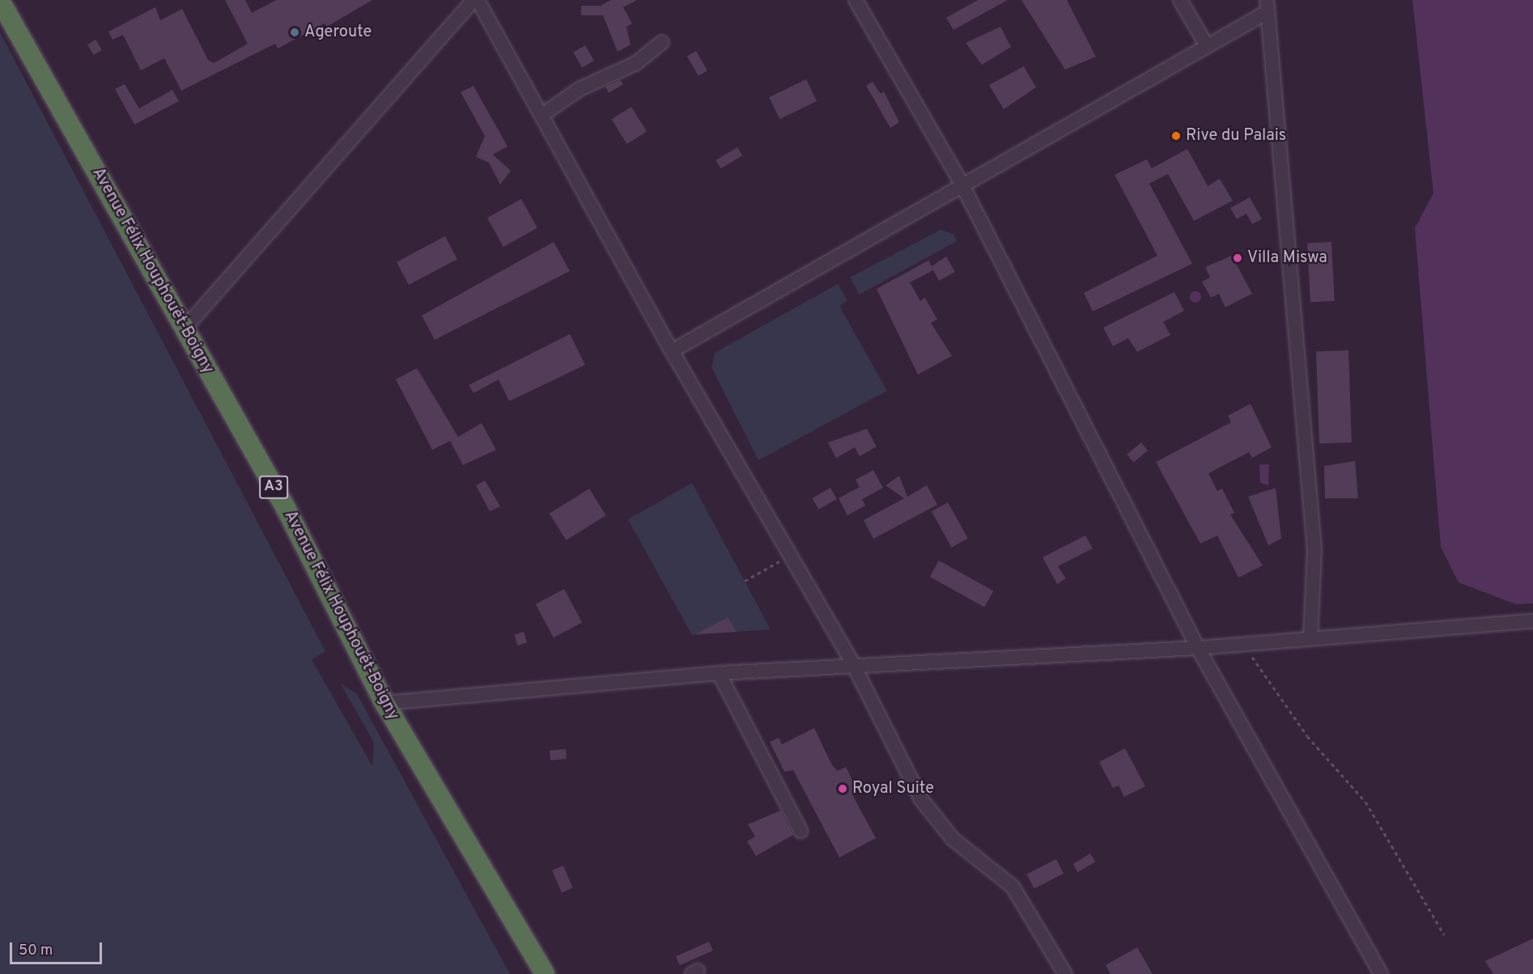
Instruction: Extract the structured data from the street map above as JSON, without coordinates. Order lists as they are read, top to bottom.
{
  "streets": {
    "highway": ["Avenue Félix Houphouët-Boigny", "A3"]
  },
  "places": [
    "Ageroute",
    "Rive du Palais",
    "Villa Miswa",
    "Royal Suite"
  ],
  "scale_bar": "50 m"
}
